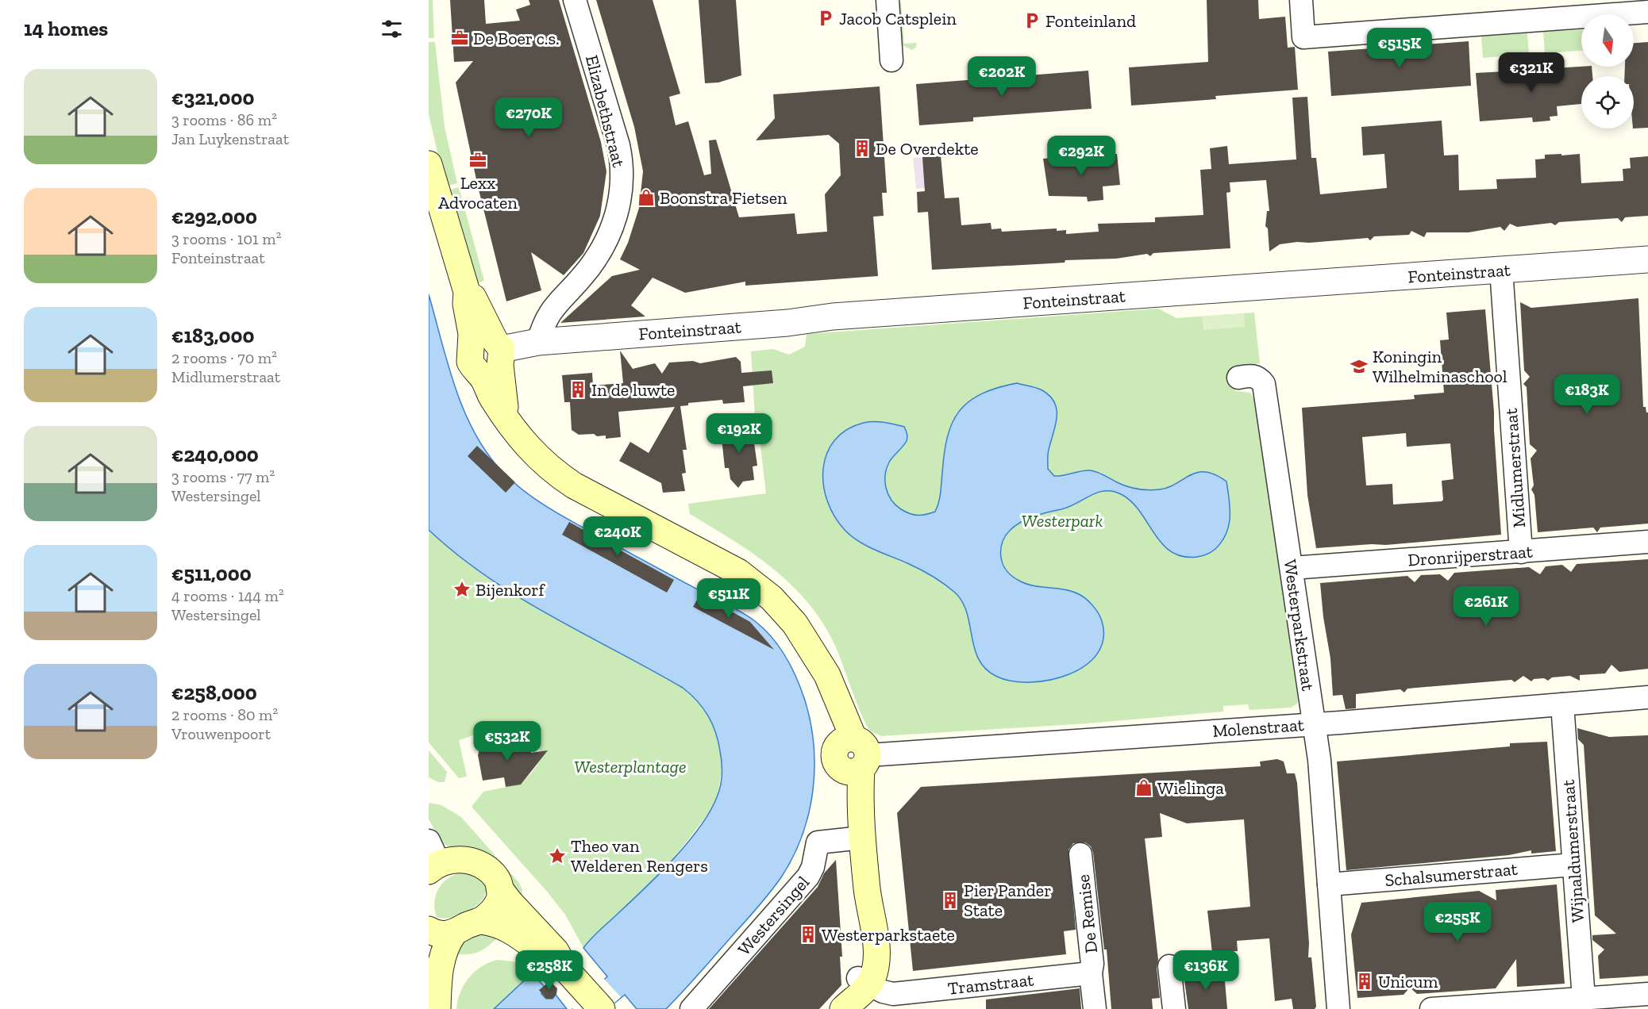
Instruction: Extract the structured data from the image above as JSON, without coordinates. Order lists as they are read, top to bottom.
{
  "streets": {
    "street": [
      "Elizabethstraat",
      "Fonteinstraat",
      "Midlumerstraat",
      "Dronrijperstraat",
      "Westerparkstraat",
      "Molenstraat",
      "Wijnaldumerstraat",
      "Schalsumerstraat",
      "De Remise",
      "Westersingel",
      "Tramstraat"
    ]
  },
  "crossings": [
    ["Elizabethstraat", "Fonteinstraat"],
    ["Fonteinstraat", "Midlumerstraat"],
    ["Midlumerstraat", "Dronrijperstraat"],
    ["Dronrijperstraat", "Westerparkstraat"],
    ["Westerparkstraat", "Molenstraat"],
    ["Westerparkstraat", "Schalsumerstraat"],
    ["Molenstraat", "Wijnaldumerstraat"],
    ["Wijnaldumerstraat", "Schalsumerstraat"],
    ["De Remise", "Tramstraat"]
  ],
  "parks": ["Westerpark", "Westerplantage"],
  "places": {
    "parking": ["Jacob Catsplein", "Fonteinland"],
    "office": ["De Boer c.s.", "Lexx Advocaten"],
    "building": [
      "De Overdekte",
      "In de luwte",
      "Pier Pander State",
      "Westerparkstaete",
      "Unicum"
    ],
    "shop": ["Boonstra Fietsen", "Wielinga"],
    "school or university": ["Koningin Wilhelminaschool"],
    "place": ["Bijenkorf", "Theo van Welderen Rengers"]
  },
  "north": "bottom",
  "page": {
    "heading": "14 homes",
    "price": [
      "€515K",
      "€321K",
      "€202K",
      "€270K",
      "€292K",
      "€183K",
      "€192K",
      "€240K",
      "€511K",
      "€261K",
      "€532K",
      "€255K",
      "€258K",
      "€136K"
    ],
    "list": [
      {
        "name": "€321,000",
        "note": "3 rooms · 86 m² · Jan Luykenstraat"
      },
      {
        "name": "€292,000",
        "note": "3 rooms · 101 m² · Fonteinstraat"
      },
      {
        "name": "€183,000",
        "note": "2 rooms · 70 m² · Midlumerstraat"
      },
      {
        "name": "€240,000",
        "note": "3 rooms · 77 m² · Westersingel"
      },
      {
        "name": "€511,000",
        "note": "4 rooms · 144 m² · Westersingel"
      },
      {
        "name": "€258,000",
        "note": "2 rooms · 80 m² · Vrouwenpoort"
      }
    ]
  }
}
